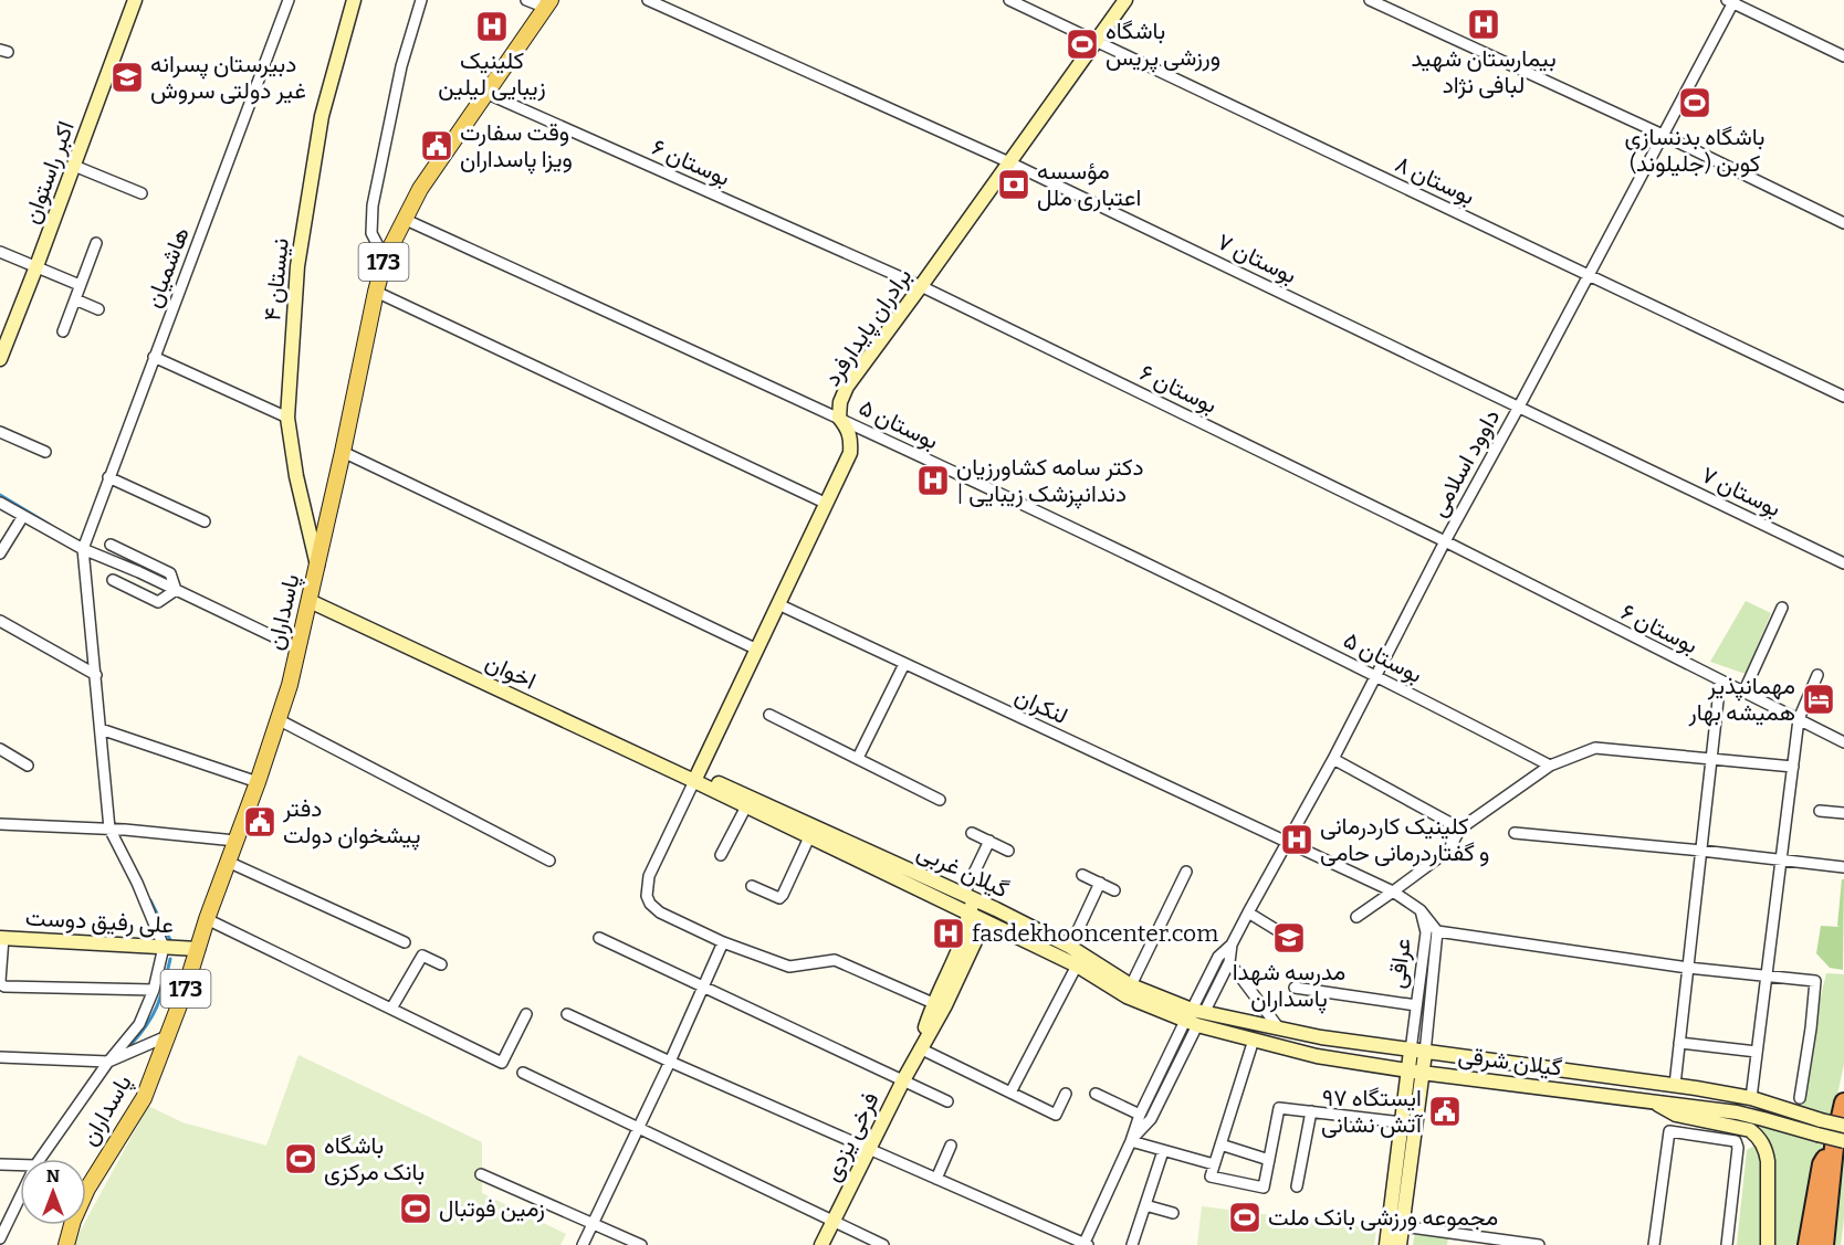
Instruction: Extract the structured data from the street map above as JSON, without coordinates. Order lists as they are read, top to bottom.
{
  "streets": {
    "main road": [
      "اکبر راستوان",
      "173",
      "نیستان ۴",
      "برادران پایدارفرد",
      "پاسداران",
      "اخوان",
      "گیلان غربی",
      "علی رفیق دوست",
      "گیلان شرقی",
      "فرخی یزدی"
    ],
    "street": [
      "بوستان ۶",
      "بوستان ۸",
      "بوستان ۷",
      "هاشمیان",
      "بوستان ۵",
      "داوود اسلامی",
      "لنکران",
      "عراقی"
    ]
  },
  "crossings": [
    ["بوستان ۶", "برادران پایدارفرد"],
    ["بوستان ۶", "داوود اسلامی"],
    ["بوستان ۶", "پاسداران"],
    ["بوستان ۸", "برادران پایدارفرد"],
    ["بوستان ۸", "داوود اسلامی"],
    ["بوستان ۷", "برادران پایدارفرد"],
    ["بوستان ۷", "داوود اسلامی"],
    ["نیستان ۴", "پاسداران"],
    ["برادران پایدارفرد", "بوستان ۵"],
    ["برادران پایدارفرد", "اخوان"],
    ["برادران پایدارفرد", "لنکران"],
    ["برادران پایدارفرد", "گیلان غربی"],
    ["بوستان ۵", "داوود اسلامی"],
    ["بوستان ۵", "پاسداران"],
    ["داوود اسلامی", "لنکران"],
    ["داوود اسلامی", "گیلان غربی"],
    ["داوود اسلامی", "گیلان شرقی"],
    ["پاسداران", "اخوان"],
    ["پاسداران", "علی رفیق دوست"],
    ["اخوان", "گیلان غربی"],
    ["لنکران", "عراقی"],
    ["گیلان غربی", "گیلان شرقی"],
    ["گیلان غربی", "فرخی یزدی"],
    ["عراقی", "گیلان شرقی"]
  ],
  "places": {
    "hospital": [
      "بیمارستان شهید لبافی نژاد",
      "کلینیک زیبایی لیلین",
      "دکتر سامه کشاورزیان | دندانپزشک زیبایی",
      "کلینیک کاردرمانی و گفتاردرمانی حامی",
      "fasdekhooncenter.com"
    ],
    "sports": [
      "باشگاه ورزشی پریس",
      "باشگاه بدنسازی کوبن (جلیلوند)",
      "باشگاه بانک مرکزی",
      "زمین فوتبال",
      "مجموعه ورزشی بانک ملت"
    ],
    "school or university": ["دبیرستان پسرانه غیر دولتی سروش", "مدرسه شهدا پاسداران"],
    "public building": ["وقت سفارت ویزا پاسداران", "دفتر پیشخوان دولت", "ایستگاه ۹۷ آتش نشانی"],
    "bank": ["مؤسسه اعتباری ملل"],
    "hotel": ["مهمانپذیر همیشه بهار"]
  },
  "north": "top"
}
